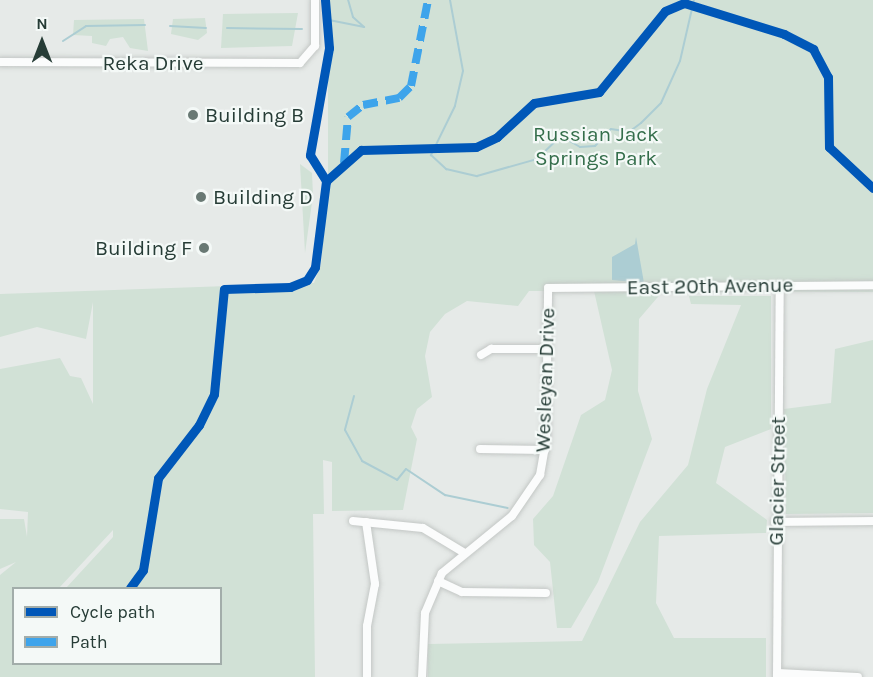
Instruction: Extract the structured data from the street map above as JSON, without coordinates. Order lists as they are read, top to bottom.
{
  "streets": {
    "street": [
      "Reka Drive",
      "East 20th Avenue",
      "Wesleyan Drive",
      "Glacier Street"
    ]
  },
  "crossings": [
    ["East 20th Avenue", "Wesleyan Drive"],
    ["East 20th Avenue", "Glacier Street"]
  ],
  "parks": ["Russian Jack Springs Park"],
  "places": ["Building B", "Building D", "Building F"],
  "legend": ["Cycle path", "Path"],
  "north": "top"
}
